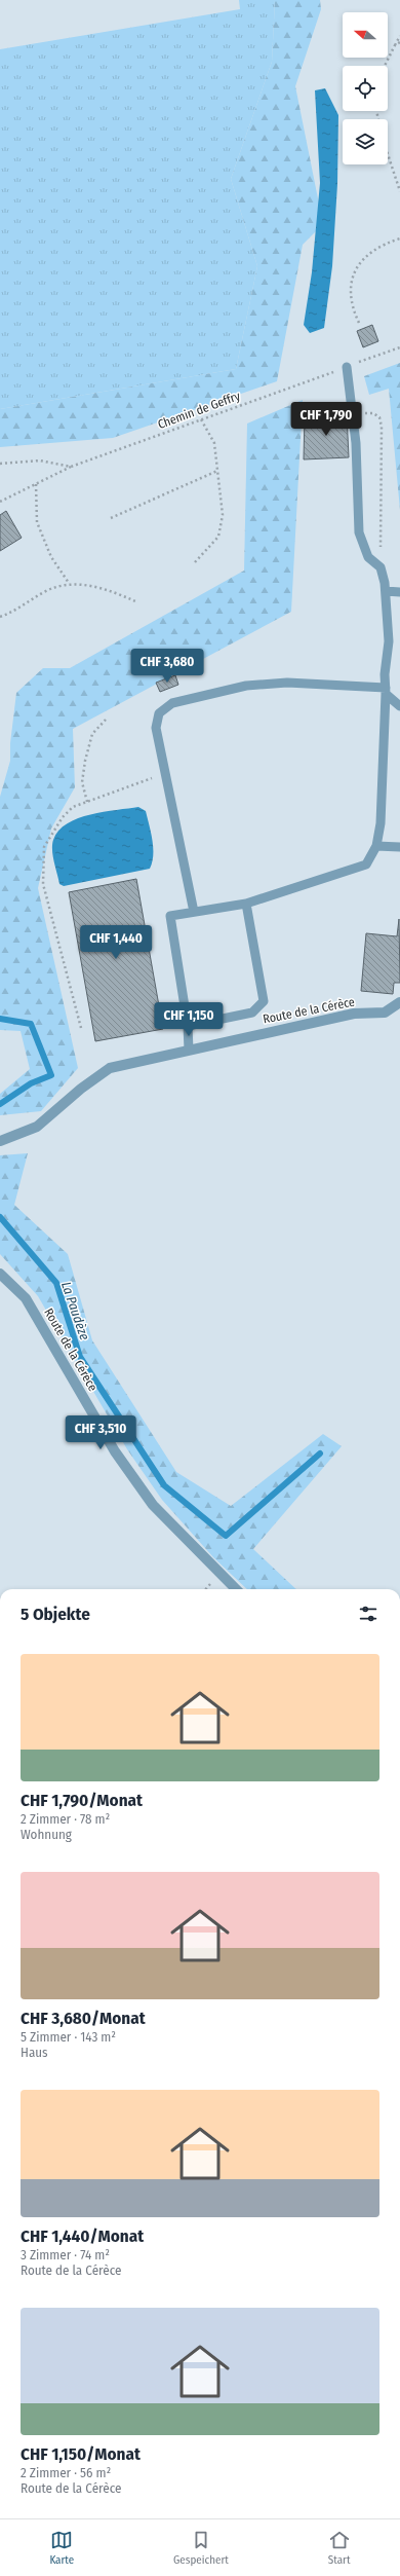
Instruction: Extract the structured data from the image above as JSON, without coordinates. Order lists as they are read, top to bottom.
{
  "streets": {
    "street": ["Route de la Cérèce"],
    "path": ["Chemin de Geffry"]
  },
  "water": ["La Paudèze"],
  "north": "left",
  "page": {
    "price": [
      "CHF 1,790",
      "CHF 3,680",
      "CHF 1,440",
      "CHF 1,150",
      "CHF 3,510"
    ],
    "heading": "5 Objekte",
    "list": [
      {
        "name": "CHF 1,790/Monat",
        "note": "2 Zimmer · 78 m² · Wohnung"
      },
      {
        "name": "CHF 3,680/Monat",
        "note": "5 Zimmer · 143 m² · Haus"
      },
      {
        "name": "CHF 1,440/Monat",
        "note": "3 Zimmer · 74 m² · Route de la Cérèce"
      },
      {
        "name": "CHF 1,150/Monat",
        "note": "2 Zimmer · 56 m² · Route de la Cérèce"
      }
    ],
    "tabs": ["Karte", "Gespeichert", "Start"]
  }
}
